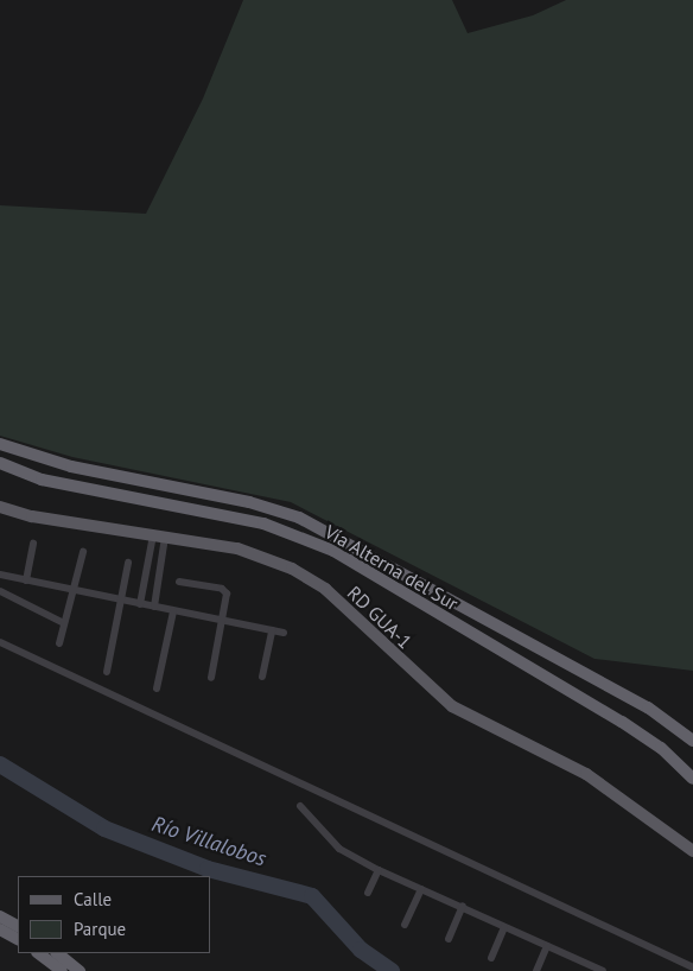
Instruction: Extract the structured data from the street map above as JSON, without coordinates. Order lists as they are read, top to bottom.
{
  "streets": {
    "highway": ["Vía Alterna del Sur"],
    "main road": ["RD GUA-1"]
  },
  "water": ["Río Villalobos"],
  "legend": ["Calle", "Parque"]
}
